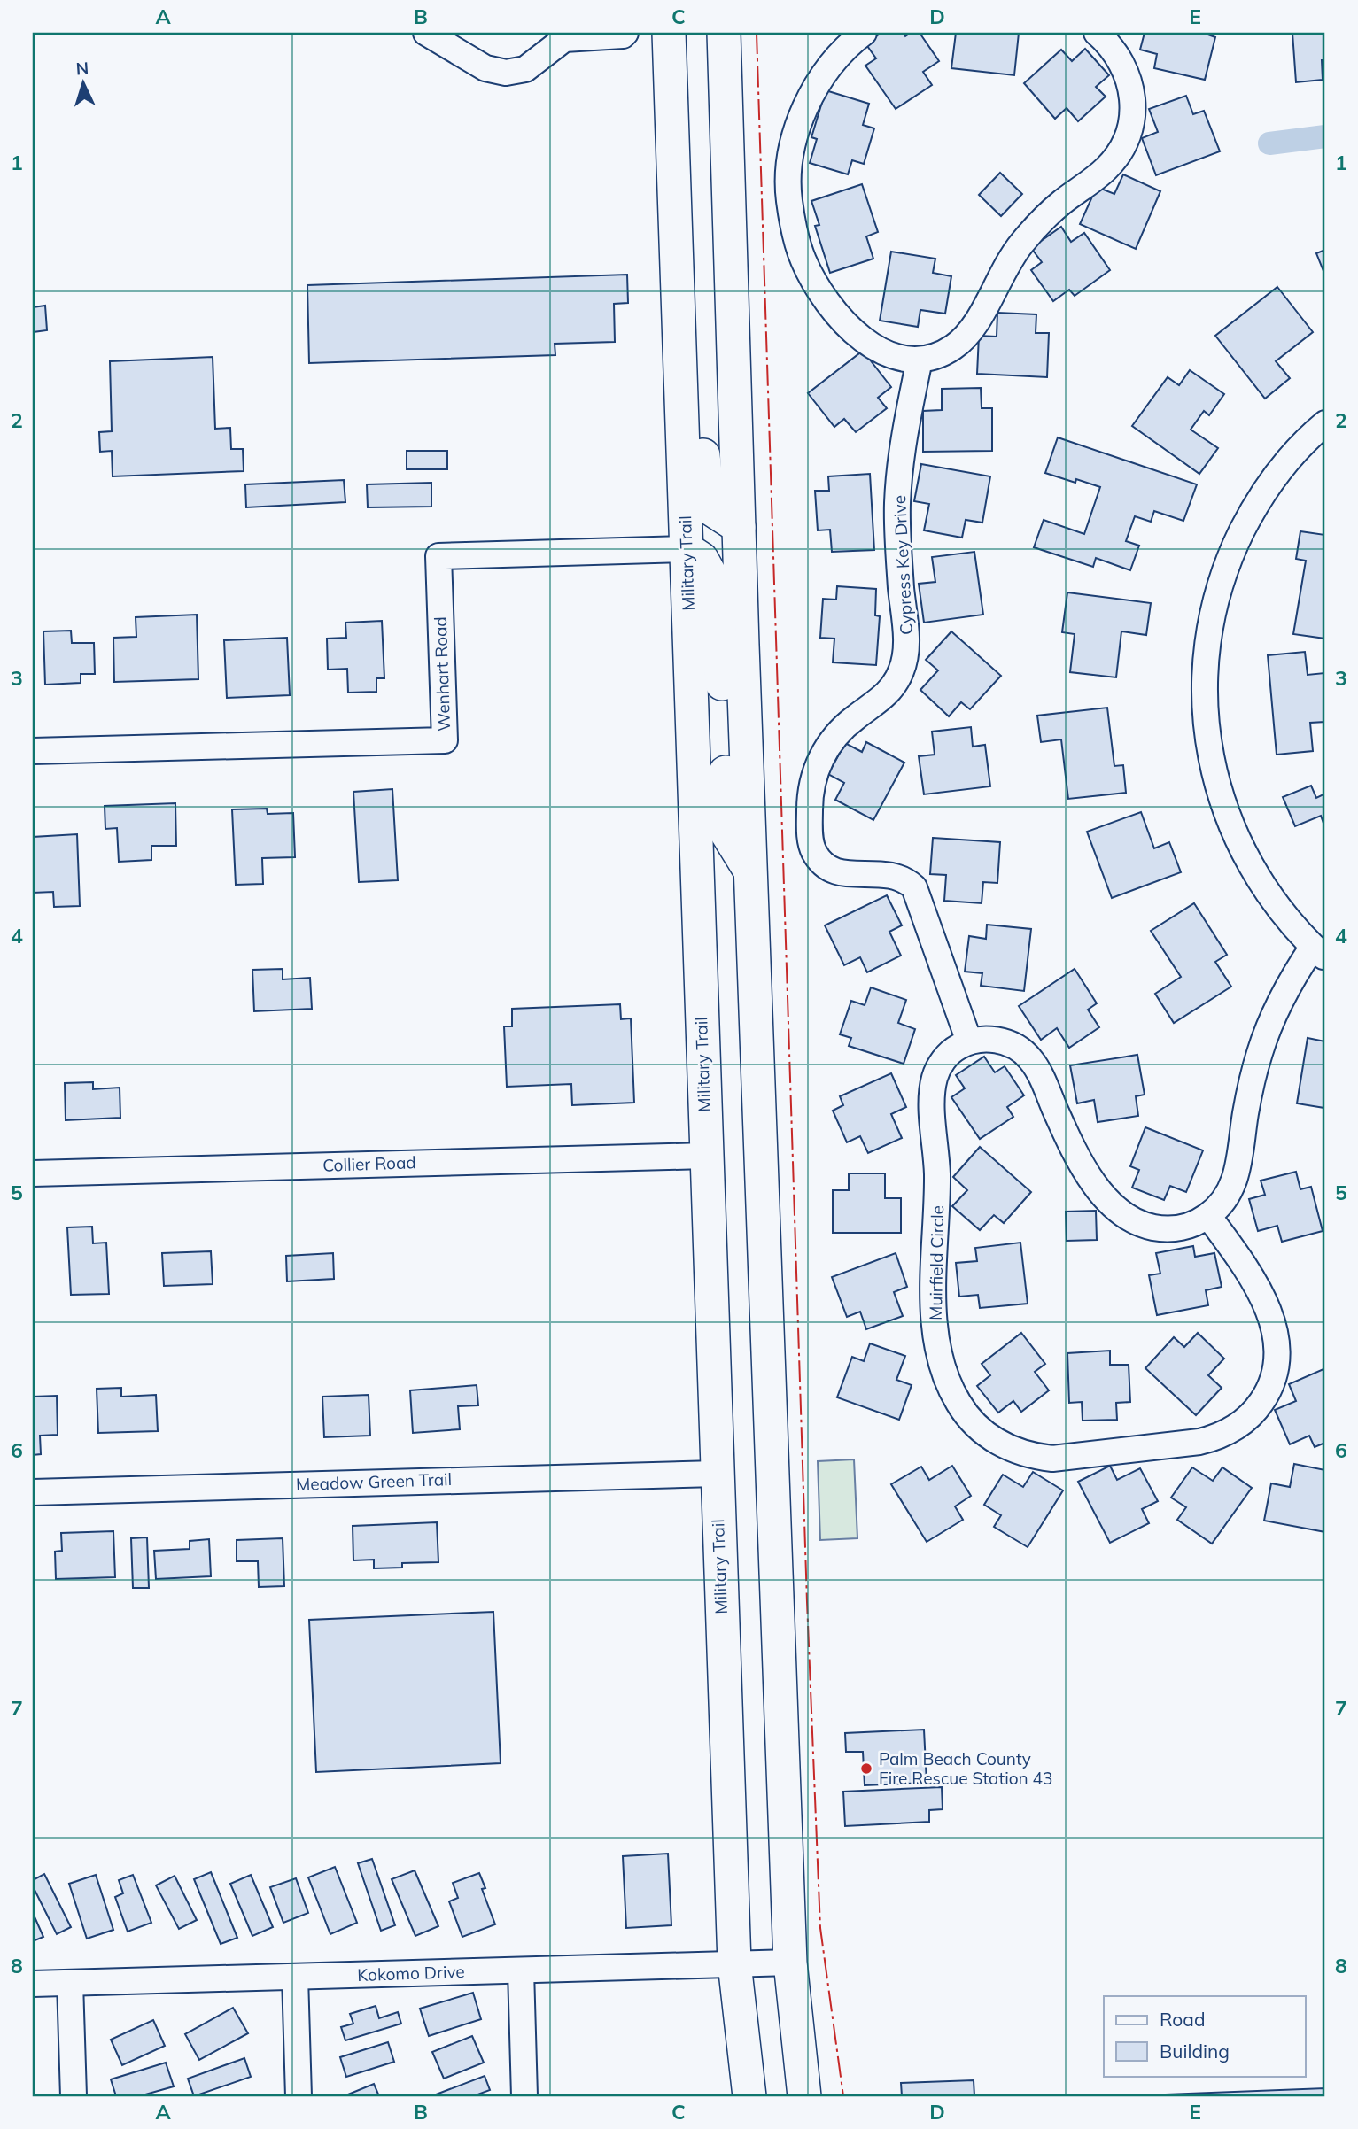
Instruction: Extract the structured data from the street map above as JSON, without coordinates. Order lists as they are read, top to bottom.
{
  "streets": {
    "main road": ["Military Trail"],
    "street": [
      "Cypress Key Drive",
      "Wenhart Road",
      "Collier Road",
      "Muirfield Circle",
      "Meadow Green Trail",
      "Kokomo Drive"
    ]
  },
  "crossings": [
    ["Military Trail", "Wenhart Road"],
    ["Military Trail", "Collier Road"],
    ["Military Trail", "Meadow Green Trail"],
    ["Military Trail", "Kokomo Drive"],
    ["Cypress Key Drive", "Muirfield Circle"]
  ],
  "places": ["Palm Beach County Fire Rescue Station 43"],
  "legend": ["Road", "Building"],
  "north": "top",
  "grid": {
    "columns": [
      "A",
      "B",
      "C",
      "D",
      "E"
    ],
    "rows": [
      "1",
      "2",
      "3",
      "4",
      "5",
      "6",
      "7",
      "8"
    ]
  }
}
